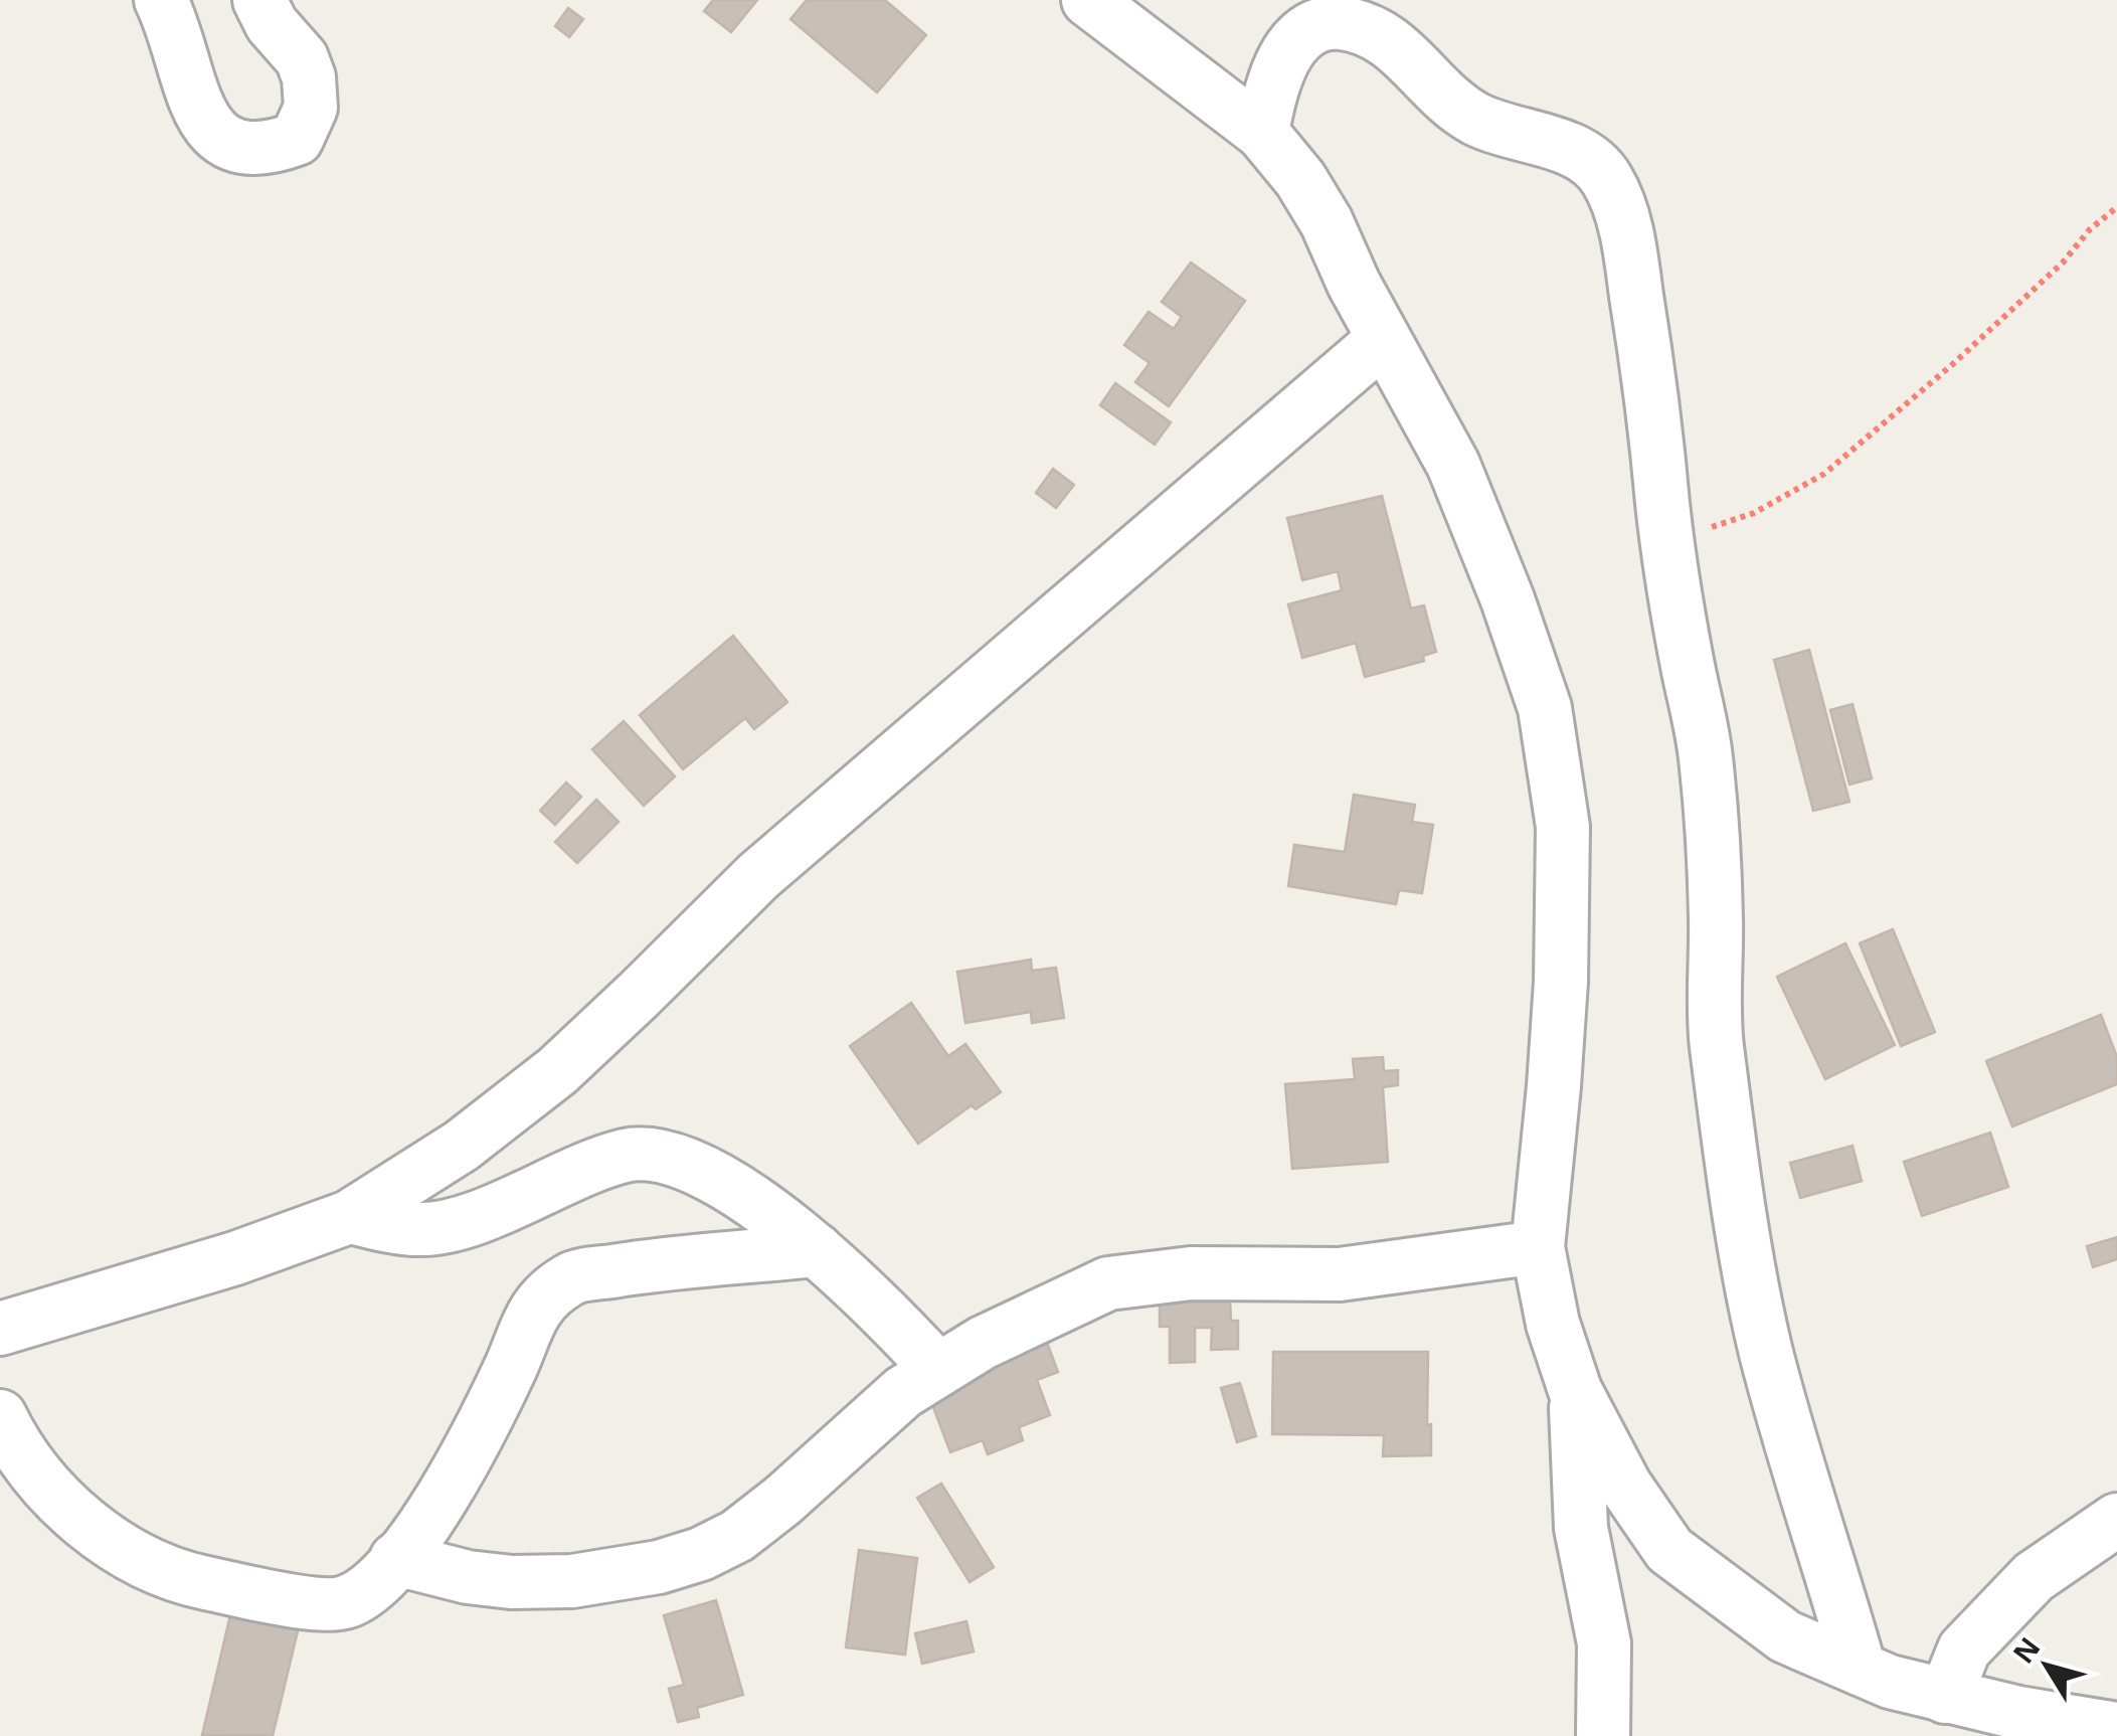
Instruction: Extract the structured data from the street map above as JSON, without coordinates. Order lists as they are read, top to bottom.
{
  "north": "top left"
}
